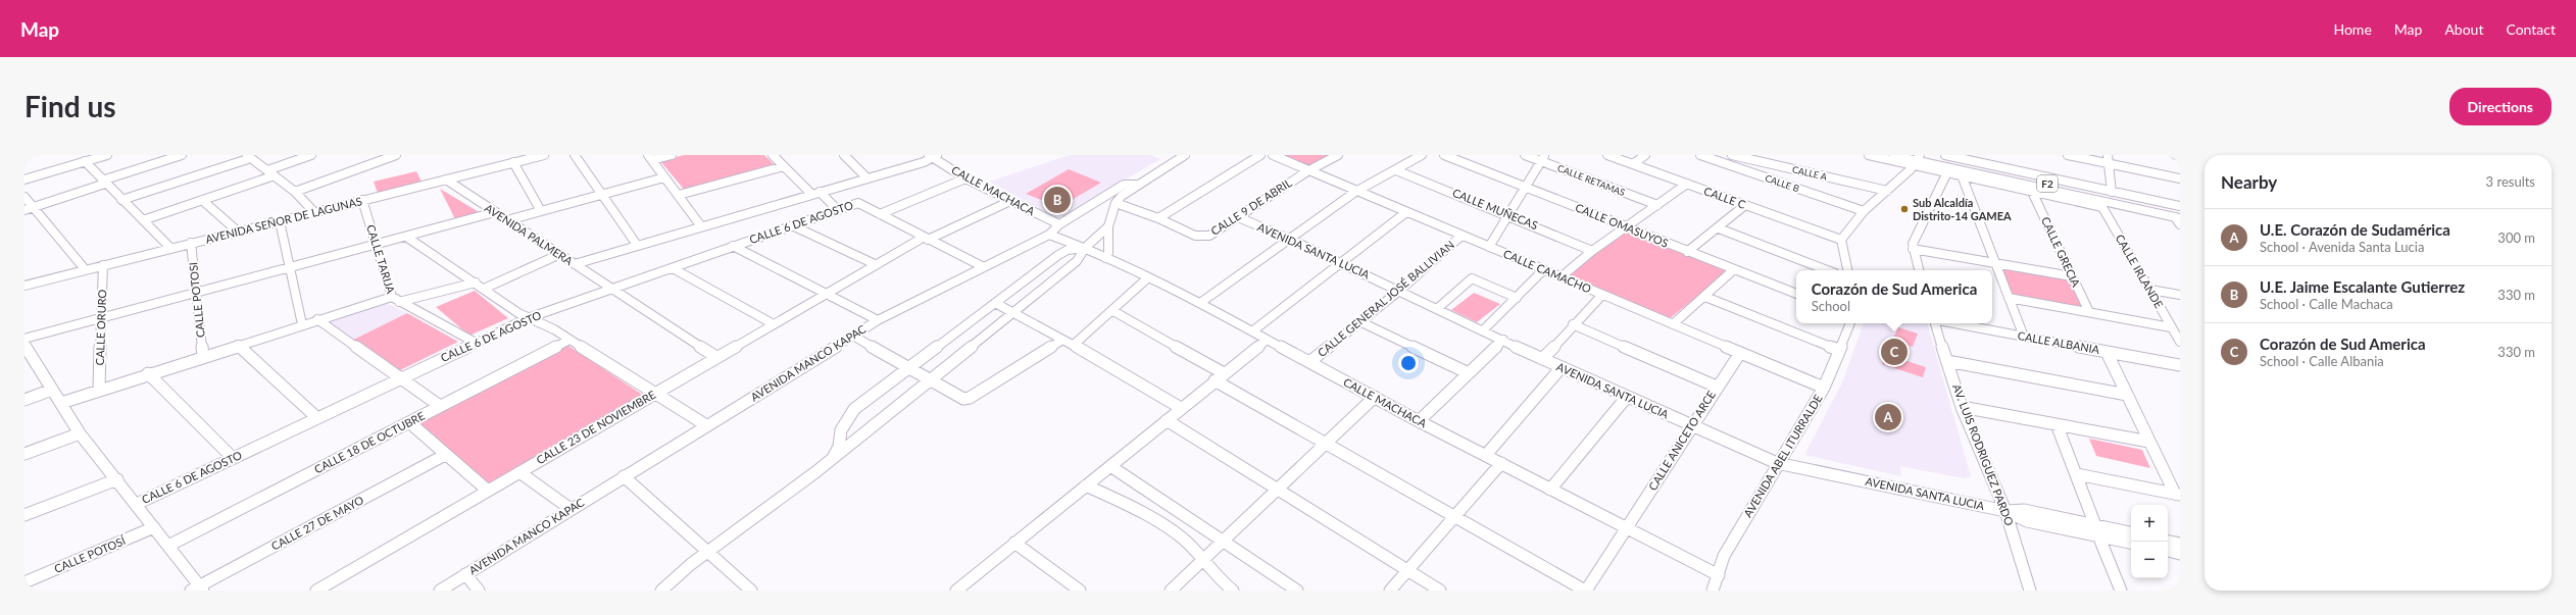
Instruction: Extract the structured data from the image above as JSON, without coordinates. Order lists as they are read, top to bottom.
{
  "streets": {
    "highway": ["F2"],
    "street": [
      "CALLE A",
      "CALLE RETAMAS",
      "CALLE B",
      "CALLE MACHACA",
      "CALLE C",
      "CALLE 9 DE ABRIL",
      "CALLE MUÑECAS",
      "AVENIDA SEÑOR DE LAGUNAS",
      "CALLE 6 DE AGOSTO",
      "CALLE OMASUYOS",
      "AVENIDA PALMERA",
      "AVENIDA SANTA LUCIA",
      "CALLE GRECIA",
      "CALLE TARIJA",
      "CALLE CAMACHO",
      "CALLE IRLANDE",
      "CALLE GENERAL JOSÉ BALLIVIAN",
      "CALLE POTOSI",
      "CALLE ORURO",
      "CALLE ALBANIA",
      "AVENIDA MANCO KAPAC",
      "CALLE 23 DE NOVIEMBRE",
      "CALLE ANICETO ARCE",
      "CALLE 18 DE OCTUBRE",
      "AV. LUIS RODRIGUEZ PARDO",
      "AVENIDA ABEL ITURRALDE",
      "CALLE 27 DE MAYO",
      "CALLE POTOSÍ"
    ]
  },
  "crossings": [
    ["F2", "CALLE IRLANDE"],
    ["CALLE MACHACA", "CALLE GENERAL JOSÉ BALLIVIAN"],
    ["CALLE MACHACA", "AVENIDA MANCO KAPAC"],
    ["CALLE MACHACA", "CALLE 23 DE NOVIEMBRE"],
    ["CALLE MACHACA", "CALLE ANICETO ARCE"],
    ["CALLE MACHACA", "AVENIDA ABEL ITURRALDE"],
    ["CALLE 9 DE ABRIL", "AVENIDA SANTA LUCIA"],
    ["CALLE 9 DE ABRIL", "CALLE CAMACHO"],
    ["AVENIDA SEÑOR DE LAGUNAS", "AVENIDA PALMERA"],
    ["AVENIDA SEÑOR DE LAGUNAS", "CALLE TARIJA"],
    ["AVENIDA SEÑOR DE LAGUNAS", "CALLE POTOSI"],
    ["AVENIDA SEÑOR DE LAGUNAS", "CALLE ORURO"],
    ["CALLE 6 DE AGOSTO", "AVENIDA PALMERA"],
    ["CALLE 6 DE AGOSTO", "CALLE TARIJA"],
    ["AVENIDA PALMERA", "CALLE 23 DE NOVIEMBRE"],
    ["AVENIDA SANTA LUCIA", "CALLE GENERAL JOSÉ BALLIVIAN"],
    ["AVENIDA SANTA LUCIA", "CALLE ANICETO ARCE"],
    ["AVENIDA SANTA LUCIA", "AV. LUIS RODRIGUEZ PARDO"],
    ["AVENIDA SANTA LUCIA", "AVENIDA ABEL ITURRALDE"],
    ["CALLE CAMACHO", "CALLE GENERAL JOSÉ BALLIVIAN"],
    ["CALLE CAMACHO", "CALLE ANICETO ARCE"],
    ["CALLE CAMACHO", "AVENIDA ABEL ITURRALDE"]
  ],
  "places": ["Sub Alcaldía Distrito-14 GAMEA"],
  "page": {
    "header": "Map",
    "nav": [
      "Home",
      "Map",
      "About",
      "Contact"
    ],
    "buttons": "Directions",
    "title": "Find us",
    "heading": ["Nearby", "3 results"],
    "pins": ["B", "C", "A"],
    "list": [
      {
        "mark": "A",
        "name": "U.E. Corazón de Sudamérica",
        "note": "School · Avenida Santa Lucia",
        "value": "300 m"
      },
      {
        "mark": "B",
        "name": "U.E. Jaime Escalante Gutierrez",
        "note": "School · Calle Machaca",
        "value": "330 m"
      },
      {
        "mark": "C",
        "name": "Corazón de Sud America",
        "note": "School · Calle Albania",
        "value": "330 m"
      }
    ],
    "popup": ["Corazón de Sud America", "School"],
    "map_buttons": ["+", "−"]
  }
}
